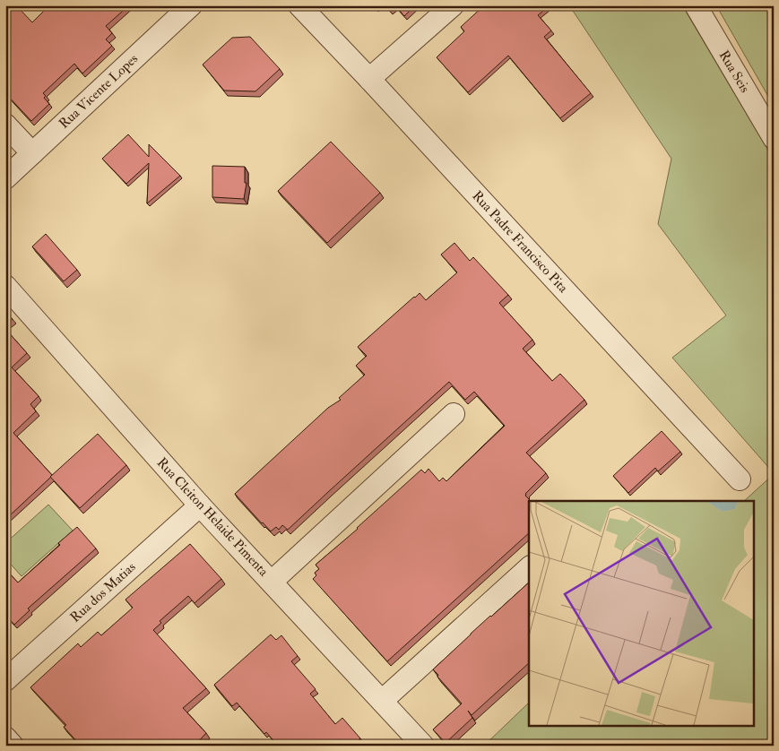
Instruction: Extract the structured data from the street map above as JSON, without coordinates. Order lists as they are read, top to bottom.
{
  "streets": {
    "street": [
      "Rua Seis",
      "Rua Vicente Lopes",
      "Rua Padre Francisco Pita",
      "Rua Cleiton Helaide Pimenta",
      "Rua dos Matias"
    ]
  },
  "crossings": [
    ["Rua Cleiton Helaide Pimenta", "Rua dos Matias"]
  ]
}
